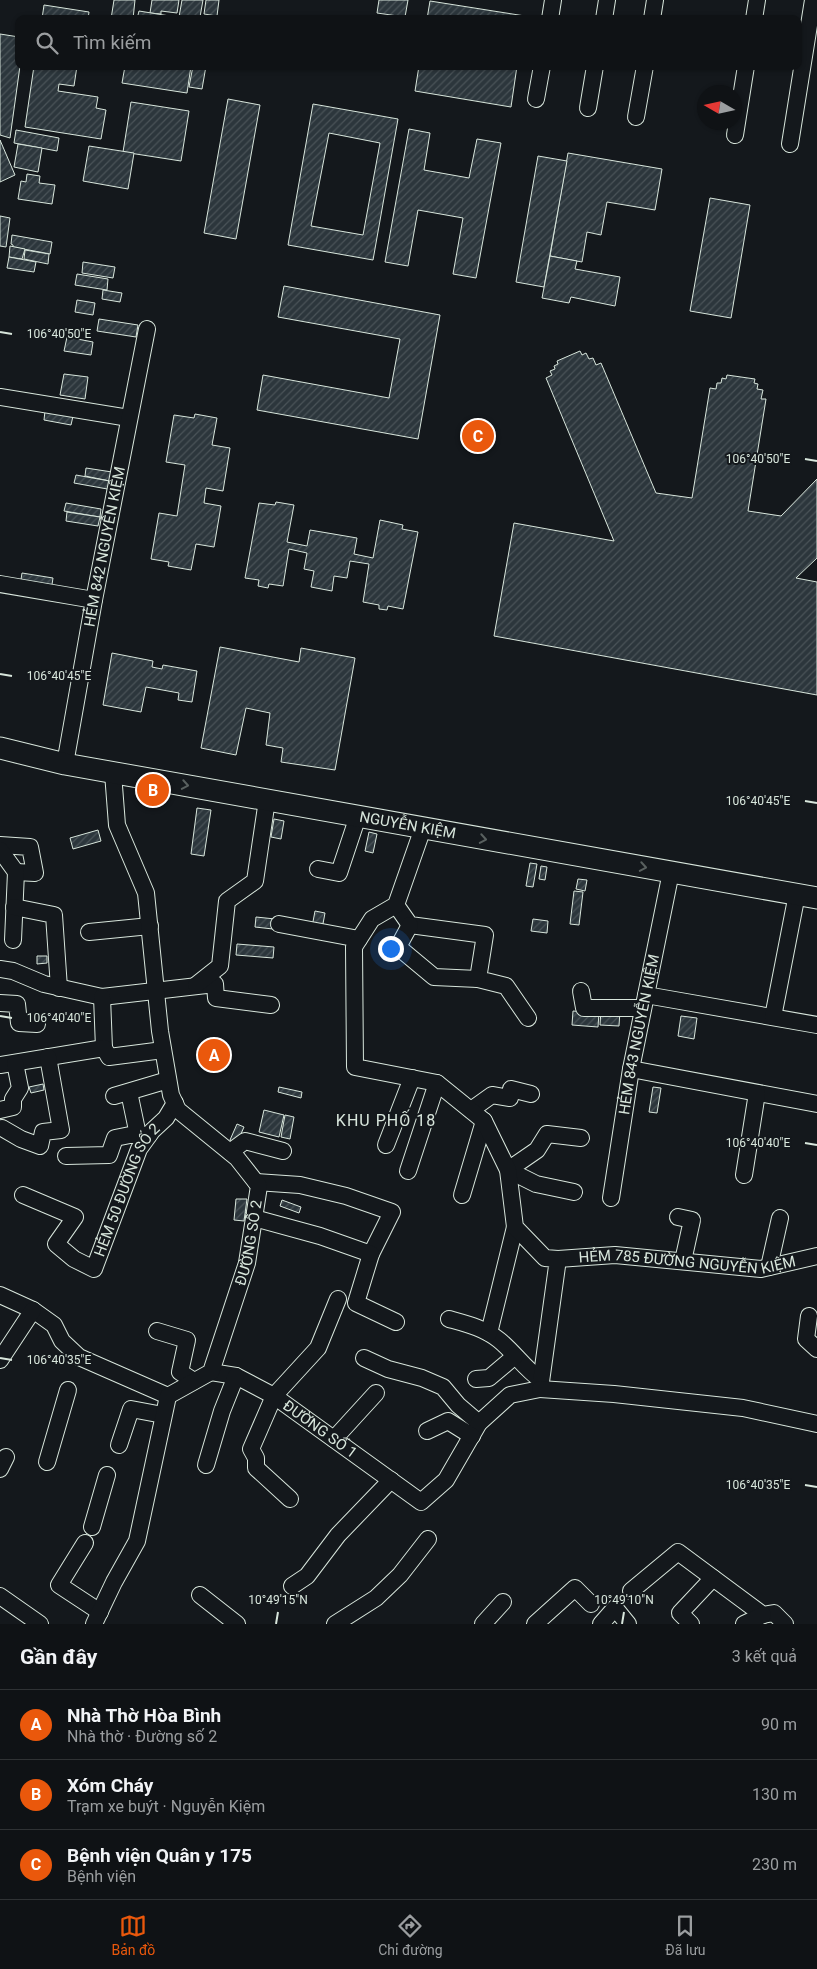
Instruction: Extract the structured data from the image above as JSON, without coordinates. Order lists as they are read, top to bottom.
{
  "streets": {
    "main road": ["NGUYỄN KIỆM"],
    "street": [
      "HẺM 842 NGUYỄN KIỆM",
      "HẺM 843 NGUYỄN KIỆM",
      "HẺM 50 ĐƯỜNG SỐ 2",
      "ĐƯỜNG SỐ 2",
      "HẺM 785 ĐƯỜNG NGUYỄN KIỆM",
      "ĐƯỜNG SỐ 1"
    ]
  },
  "crossings": [
    ["HẺM 842 NGUYỄN KIỆM", "NGUYỄN KIỆM"],
    ["NGUYỄN KIỆM", "HẺM 843 NGUYỄN KIỆM"],
    ["NGUYỄN KIỆM", "ĐƯỜNG SỐ 2"],
    ["HẺM 50 ĐƯỜNG SỐ 2", "ĐƯỜNG SỐ 2"],
    ["ĐƯỜNG SỐ 2", "ĐƯỜNG SỐ 1"]
  ],
  "one_way": ["NGUYỄN KIỆM"],
  "districts": ["KHU PHỐ 18"],
  "north": "left",
  "page": {
    "search": "Tìm kiếm",
    "pins": ["C", "B", "A"],
    "heading": ["Gần đây", "3 kết quả"],
    "list": [
      {
        "mark": "A",
        "name": "Nhà Thờ Hòa Bình",
        "note": "Nhà thờ · Đường số 2",
        "value": "90 m"
      },
      {
        "mark": "B",
        "name": "Xóm Cháy",
        "note": "Trạm xe buýt · Nguyễn Kiệm",
        "value": "130 m"
      },
      {
        "mark": "C",
        "name": "Bệnh viện Quân y 175",
        "note": "Bệnh viện",
        "value": "230 m"
      }
    ],
    "nav": ["Bản đồ", "Chỉ đường", "Đã lưu"]
  },
  "coordinates": [
    "106°40'50\"E",
    "106°40'45\"E",
    "106°40'40\"E",
    "106°40'35\"E",
    "10°49'15\"N",
    "10°49'10\"N"
  ]
}
